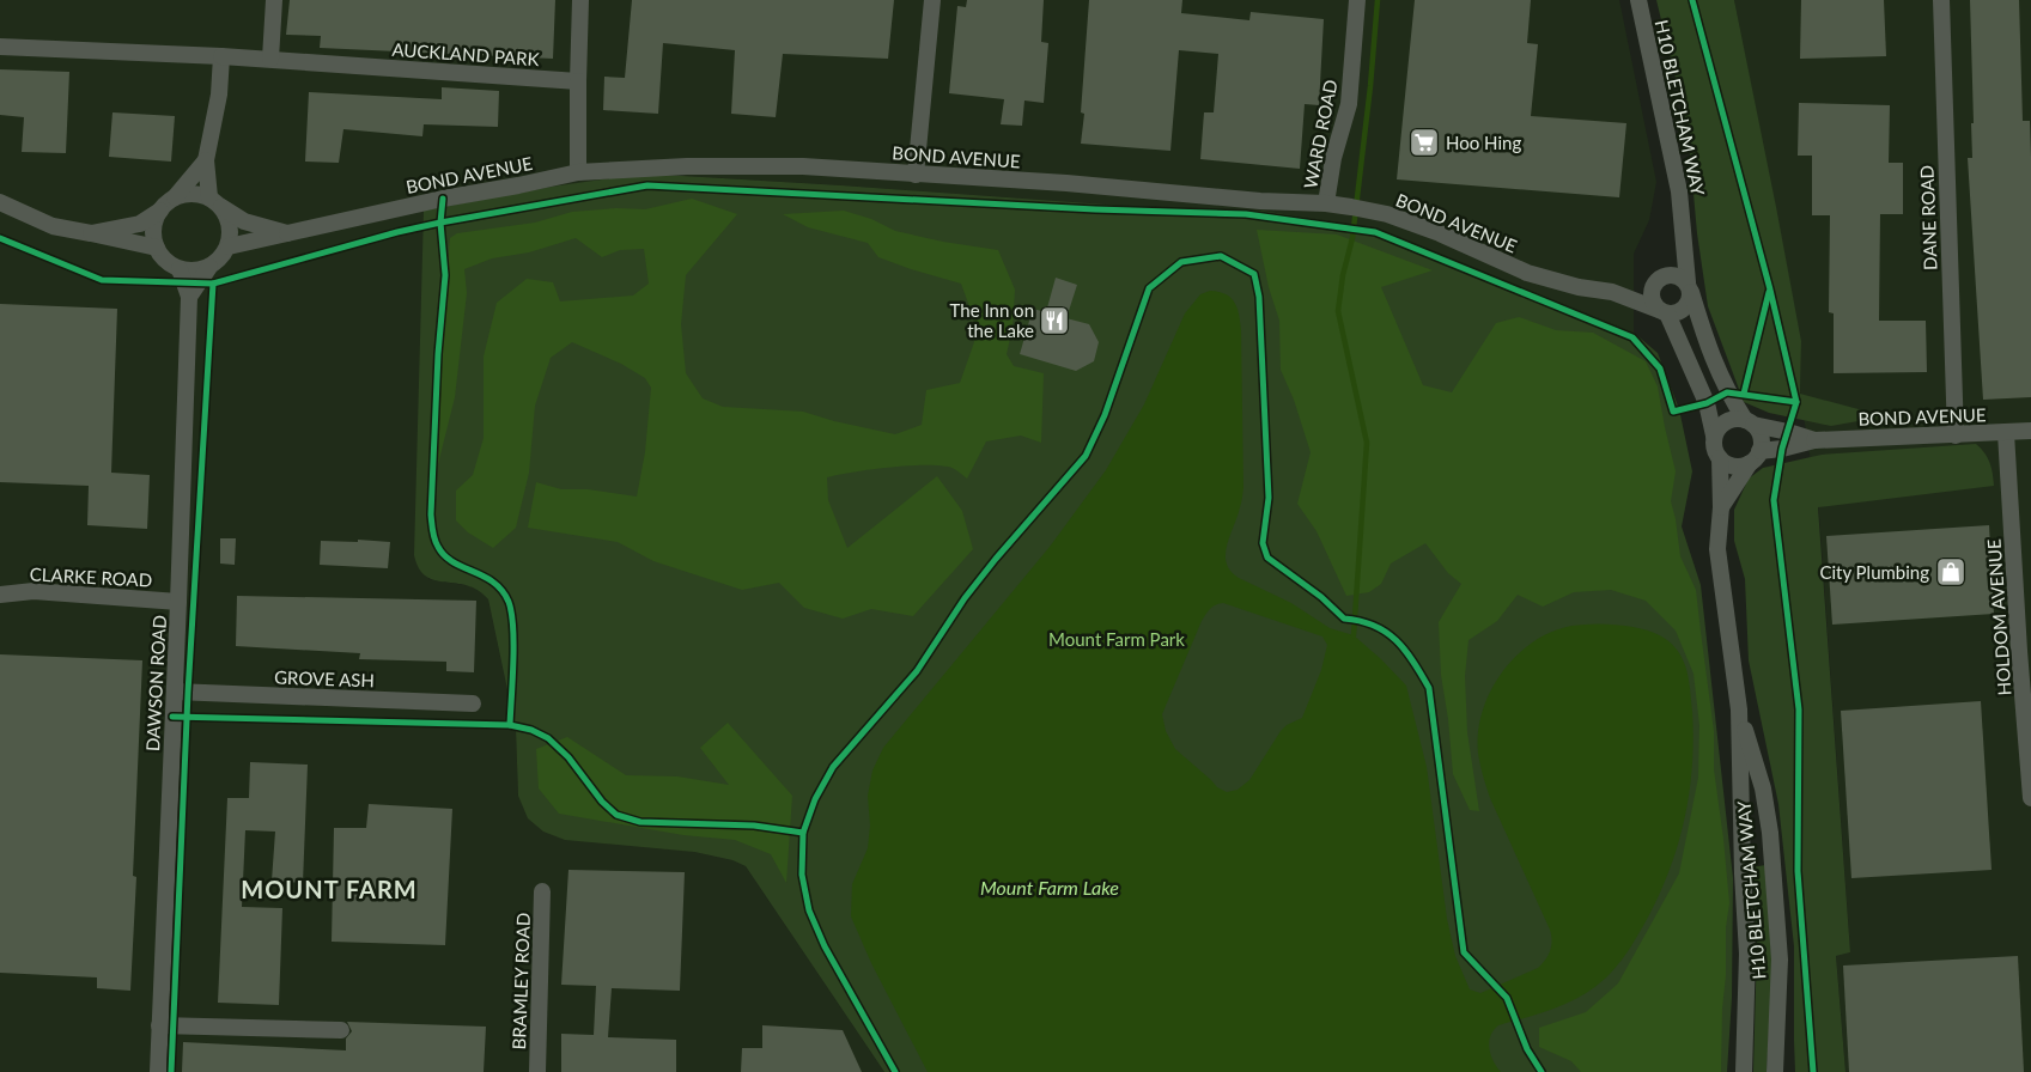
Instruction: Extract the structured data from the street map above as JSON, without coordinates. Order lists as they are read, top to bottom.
{
  "streets": {
    "street": [
      "AUCKLAND PARK",
      "H10 BLETCHAM WAY",
      "WARD ROAD",
      "BOND AVENUE",
      "DANE ROAD",
      "CLARKE ROAD",
      "HOLDOM AVENUE",
      "GROVE ASH",
      "DAWSON ROAD",
      "BRAMLEY ROAD"
    ]
  },
  "crossings": [
    ["H10 BLETCHAM WAY", "BOND AVENUE"],
    ["WARD ROAD", "BOND AVENUE"],
    ["BOND AVENUE", "DANE ROAD"],
    ["BOND AVENUE", "HOLDOM AVENUE"],
    ["BOND AVENUE", "DAWSON ROAD"],
    ["CLARKE ROAD", "DAWSON ROAD"],
    ["GROVE ASH", "DAWSON ROAD"]
  ],
  "districts": ["MOUNT FARM"],
  "water": ["Mount Farm Lake"],
  "parks": ["Mount Farm Park"],
  "places": {
    "supermarket": ["Hoo Hing"],
    "restaurant": ["The Inn on the Lake"],
    "shop": ["City Plumbing"]
  }
}
